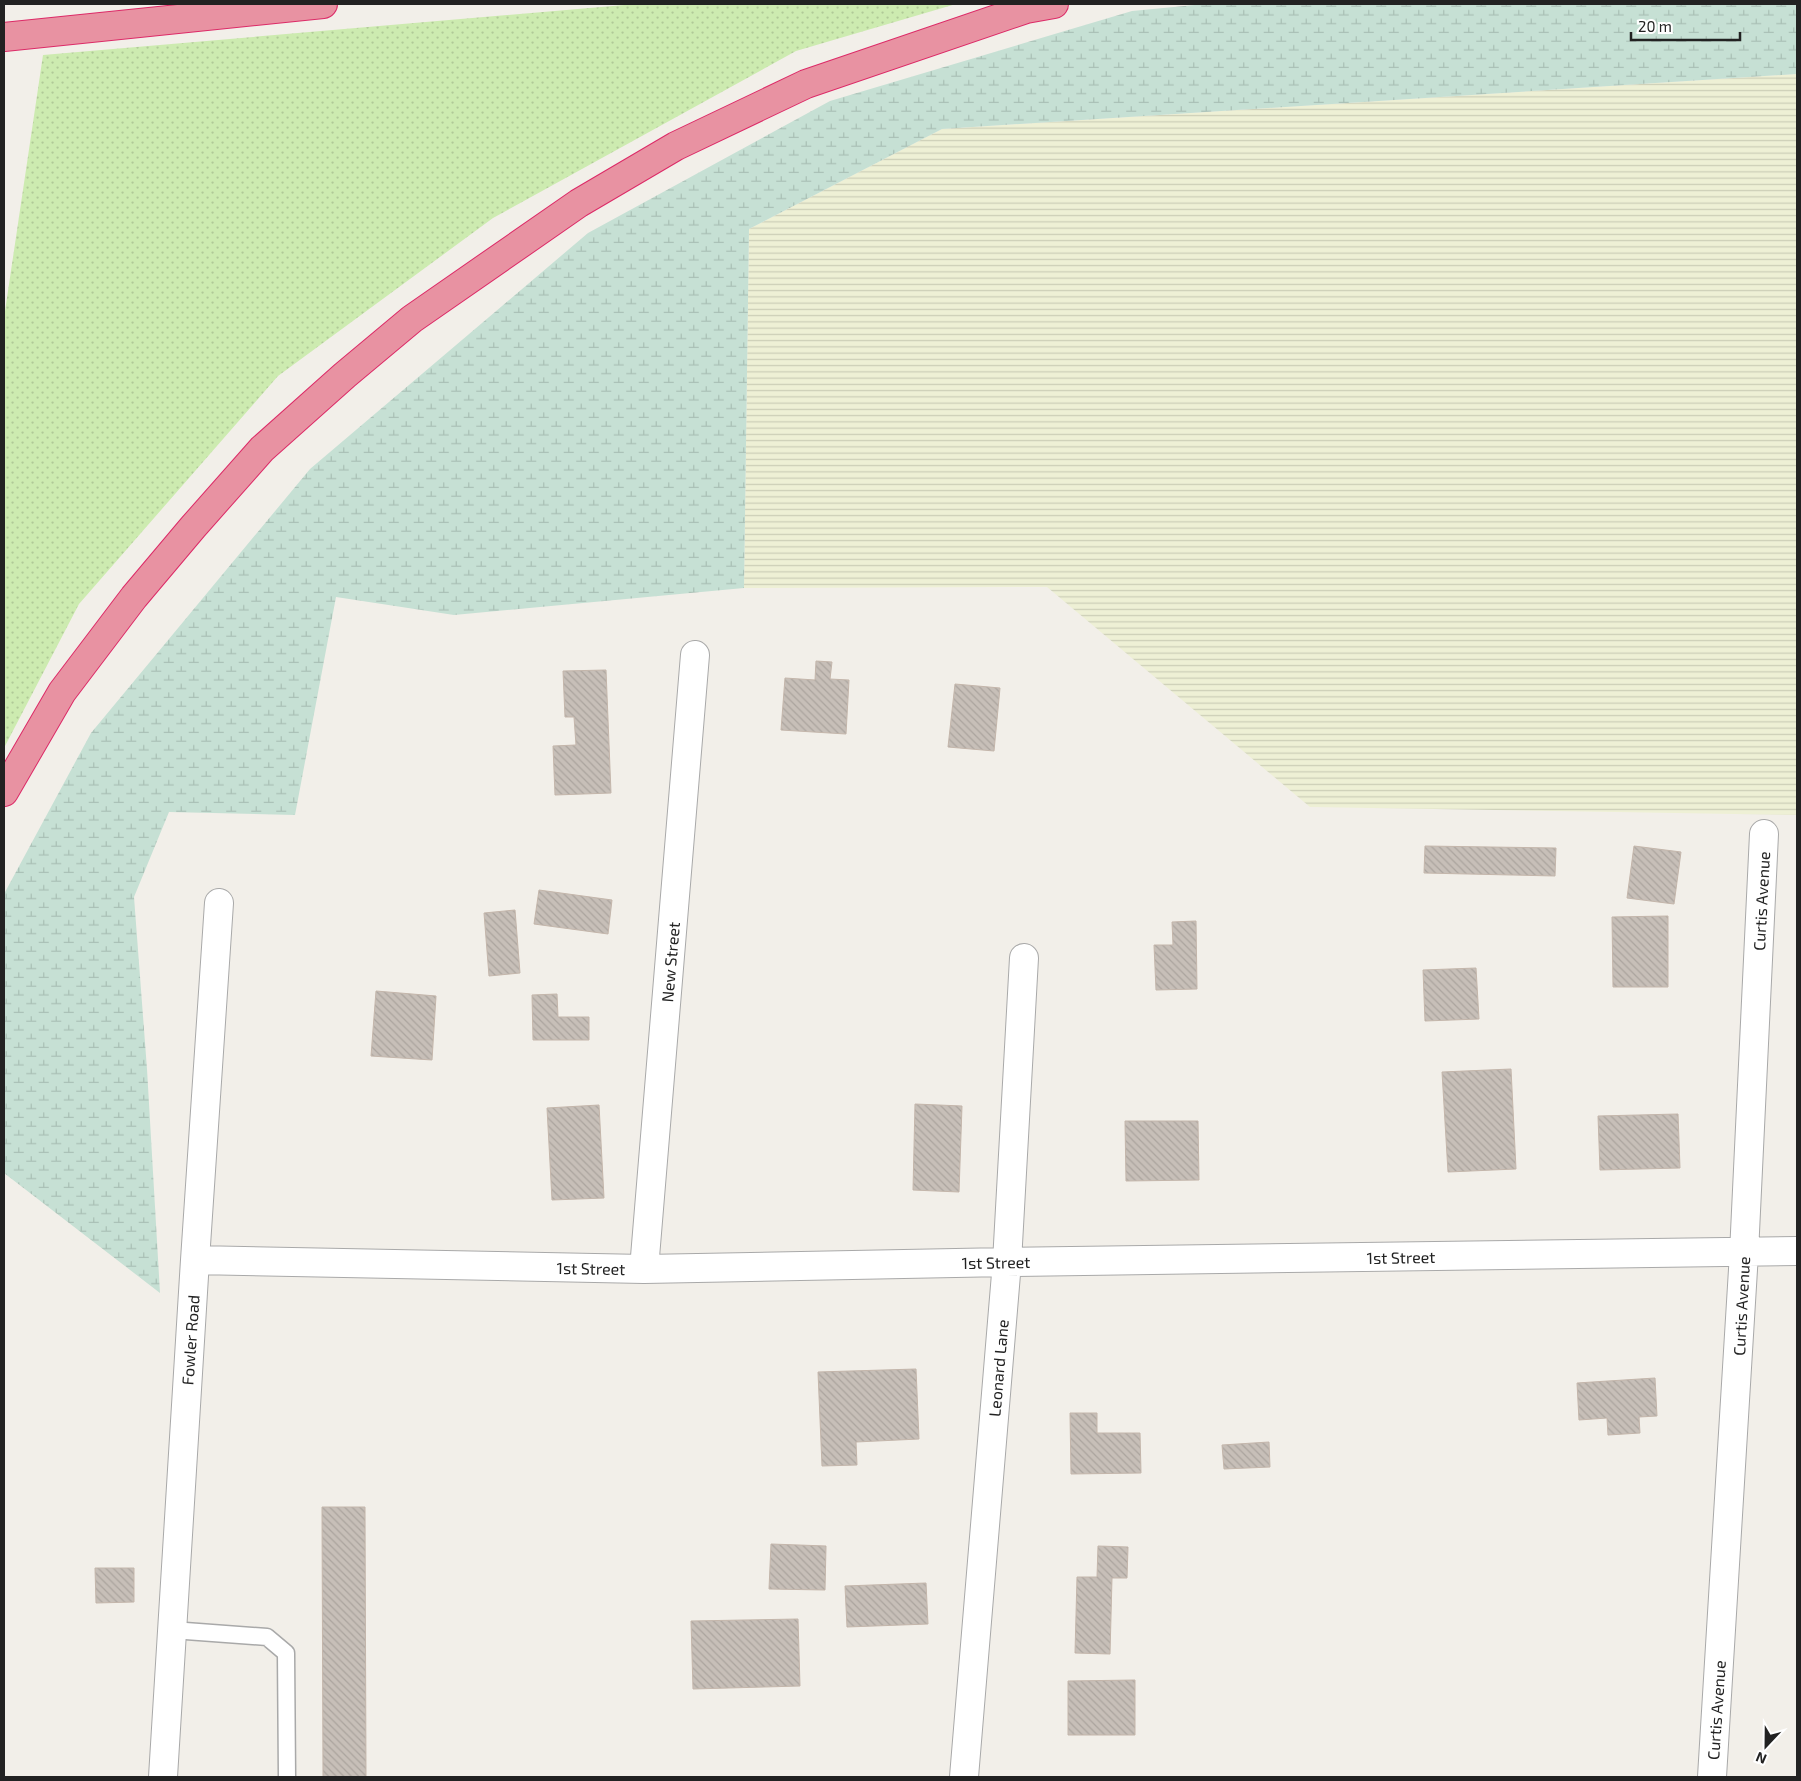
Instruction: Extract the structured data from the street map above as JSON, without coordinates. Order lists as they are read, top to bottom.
{
  "streets": {
    "street": [
      "Curtis Avenue",
      "New Street",
      "1st Street",
      "Fowler Road",
      "Leonard Lane"
    ]
  },
  "crossings": [
    ["Curtis Avenue", "1st Street"],
    ["New Street", "1st Street"],
    ["1st Street", "Fowler Road"],
    ["1st Street", "Leonard Lane"]
  ],
  "scale_bar": "20 m",
  "north": "bottom"
}
